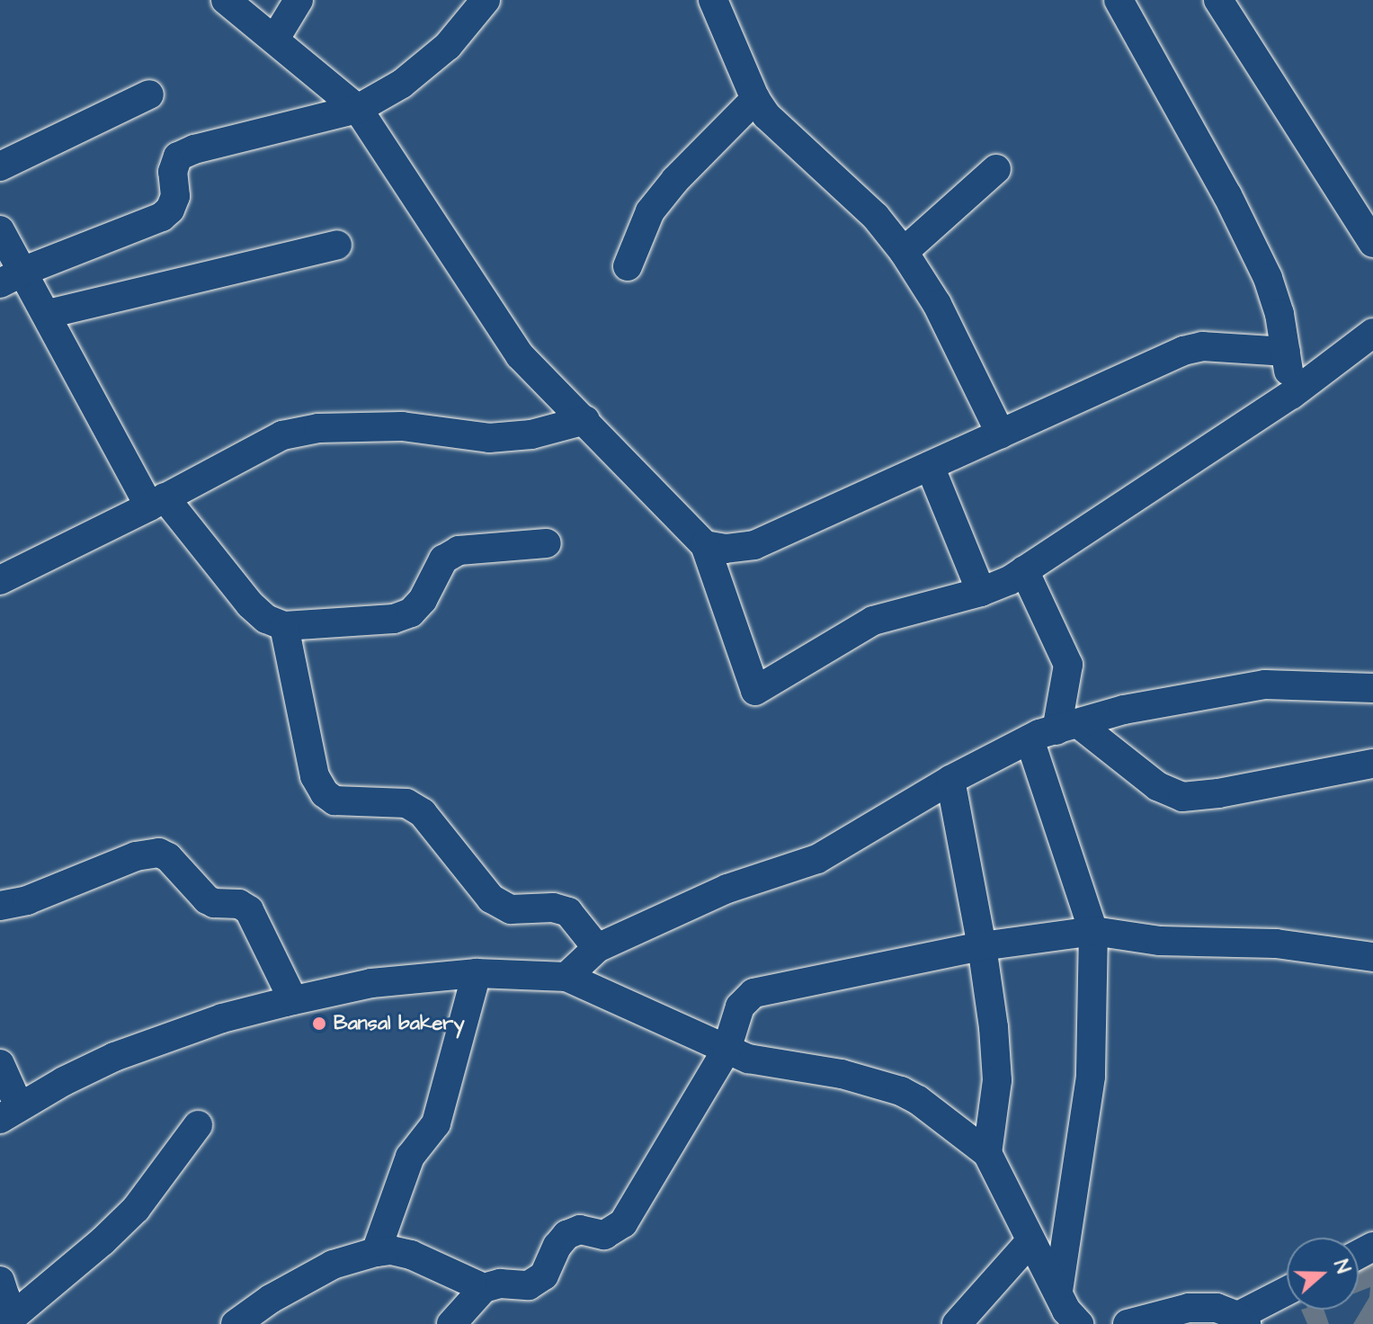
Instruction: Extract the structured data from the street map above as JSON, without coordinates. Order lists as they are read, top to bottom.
{
  "places": ["Bansal bakery"],
  "north": "right"
}
